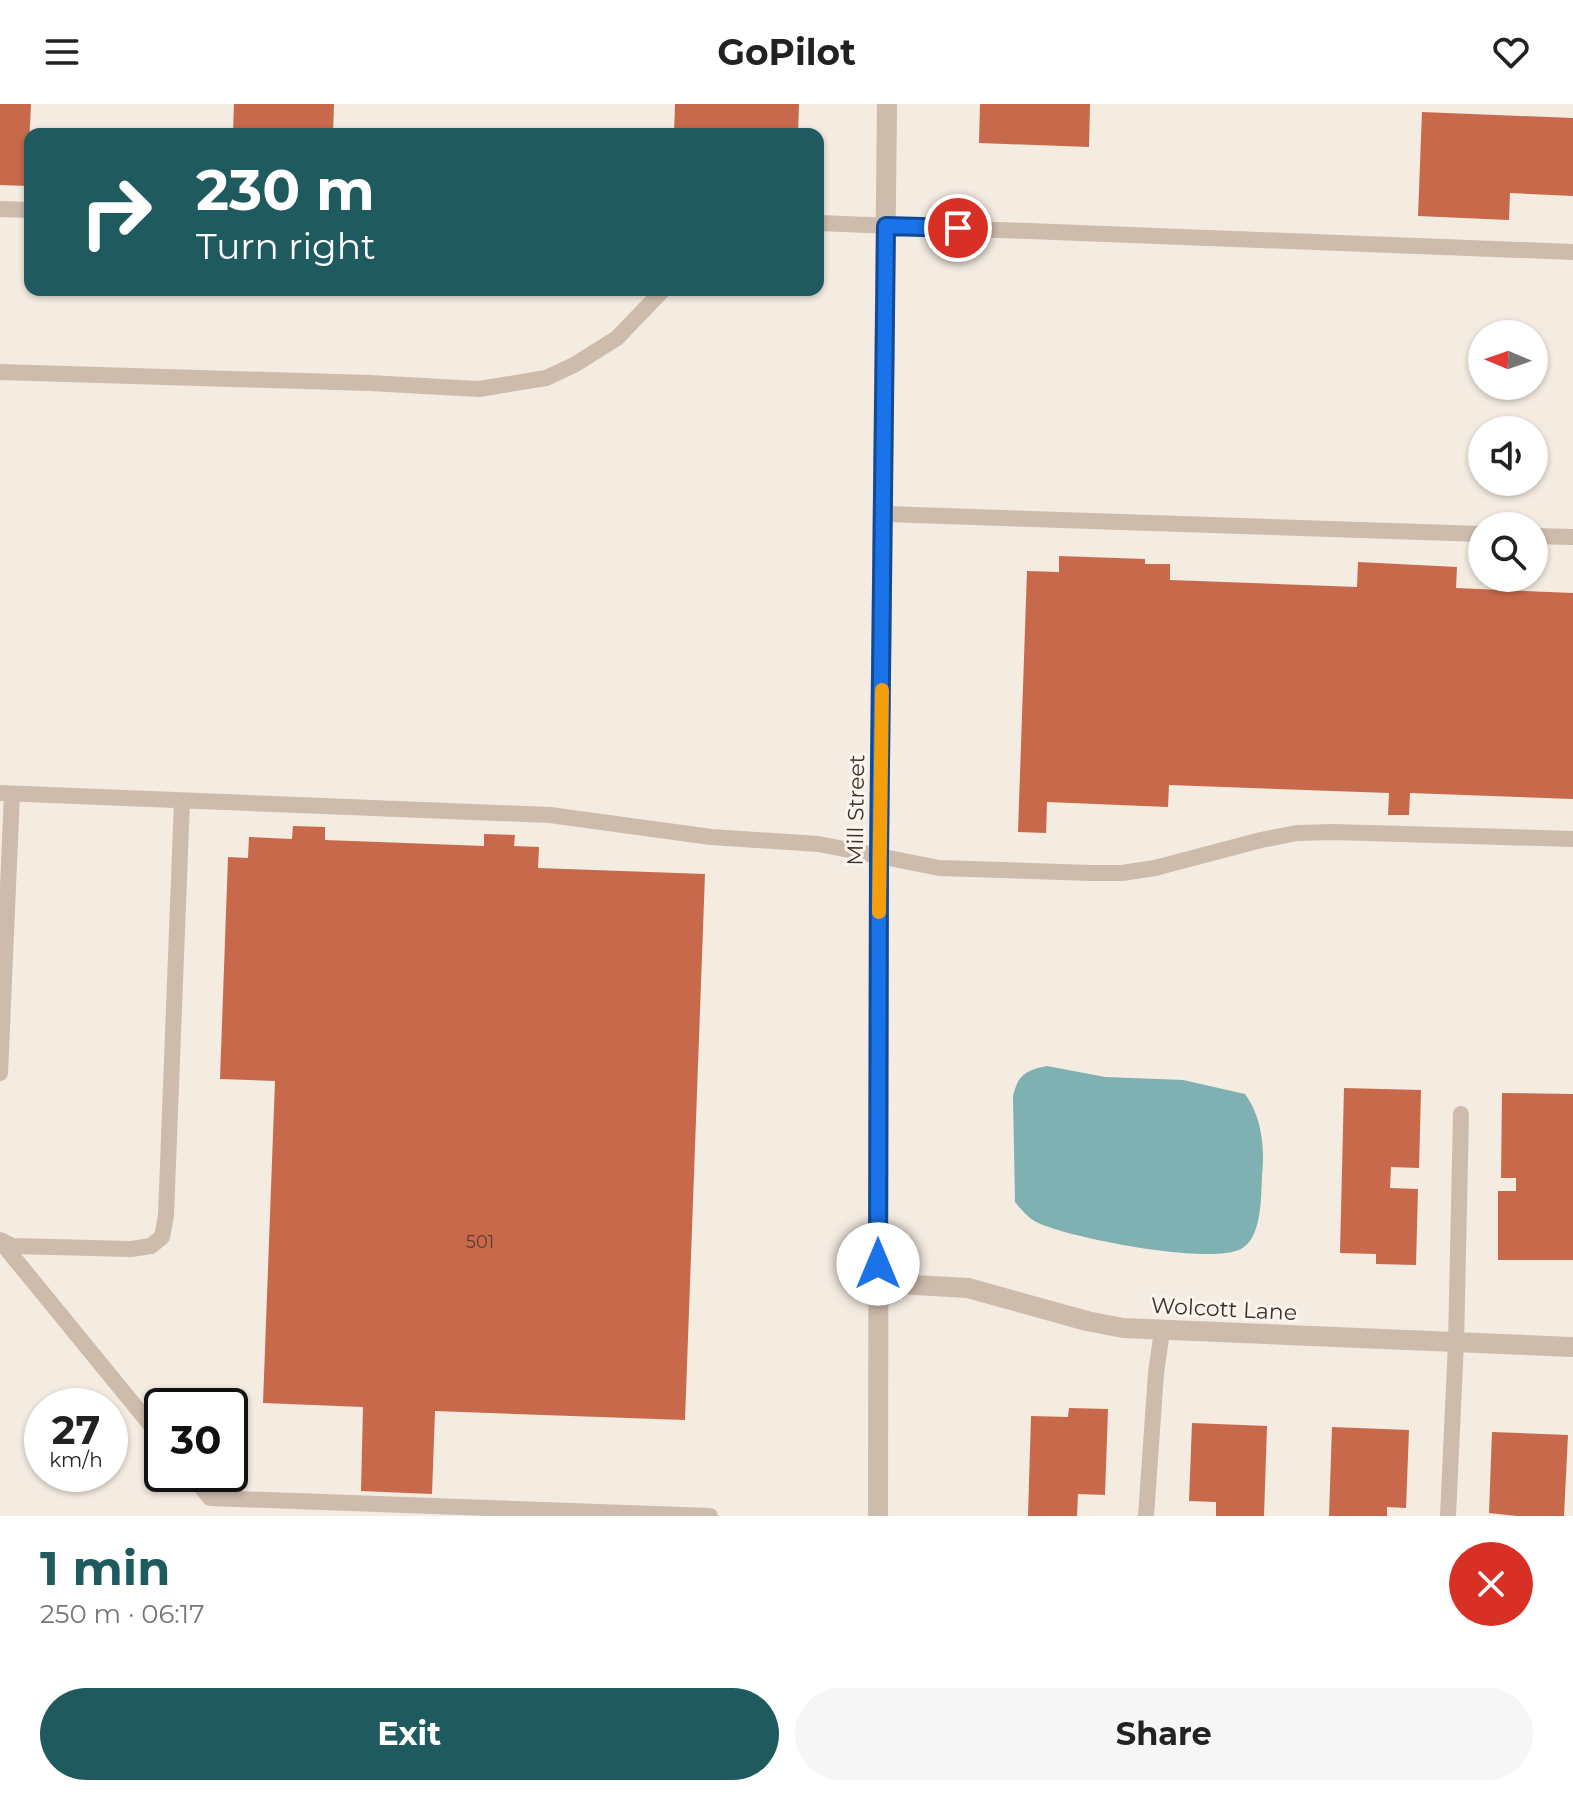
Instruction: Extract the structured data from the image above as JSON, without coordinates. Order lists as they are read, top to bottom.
{
  "streets": {
    "street": ["Mill Street", "Wolcott Lane"]
  },
  "crossings": [
    ["Mill Street", "Wolcott Lane"]
  ],
  "house_numbers": ["501"],
  "north": "left",
  "page": {
    "header": "GoPilot",
    "turn": ["230 m", "Turn right"],
    "speed": "27 km/h",
    "limit": "30",
    "heading": ["1 min", "250 m · 06:17"],
    "buttons": ["Exit", "Share"]
  }
}
